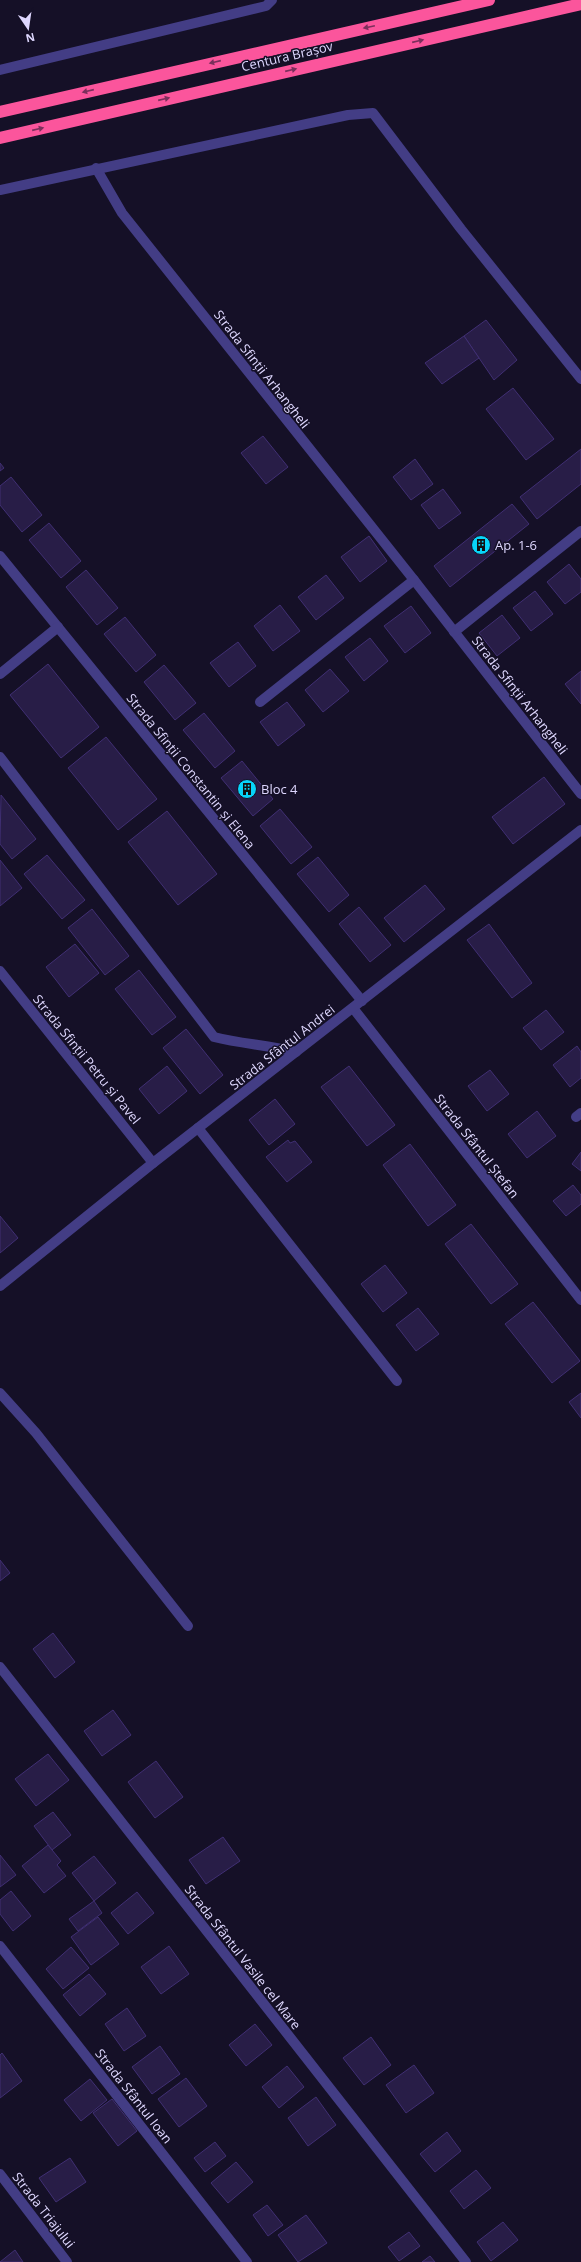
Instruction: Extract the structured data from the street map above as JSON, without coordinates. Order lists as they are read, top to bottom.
{
  "streets": {
    "highway": ["Centura Brașov"],
    "street": [
      "Strada Sfinții Arhangheli",
      "Strada Sfinții Constantin și Elena",
      "Strada Sfântul Andrei",
      "Strada Sfinții Petru și Pavel",
      "Strada Sfântul Ștefan",
      "Strada Sfântul Vasile cel Mare",
      "Strada Sfântul Ioan",
      "Strada Triajului"
    ]
  },
  "crossings": [
    ["Strada Sfinții Constantin și Elena", "Strada Sfântul Andrei"],
    ["Strada Sfântul Andrei", "Strada Sfinții Petru și Pavel"],
    ["Strada Sfântul Andrei", "Strada Sfântul Ștefan"]
  ],
  "places": {
    "building": ["Ap. 1-6", "Bloc 4"]
  },
  "north": "bottom"
}
